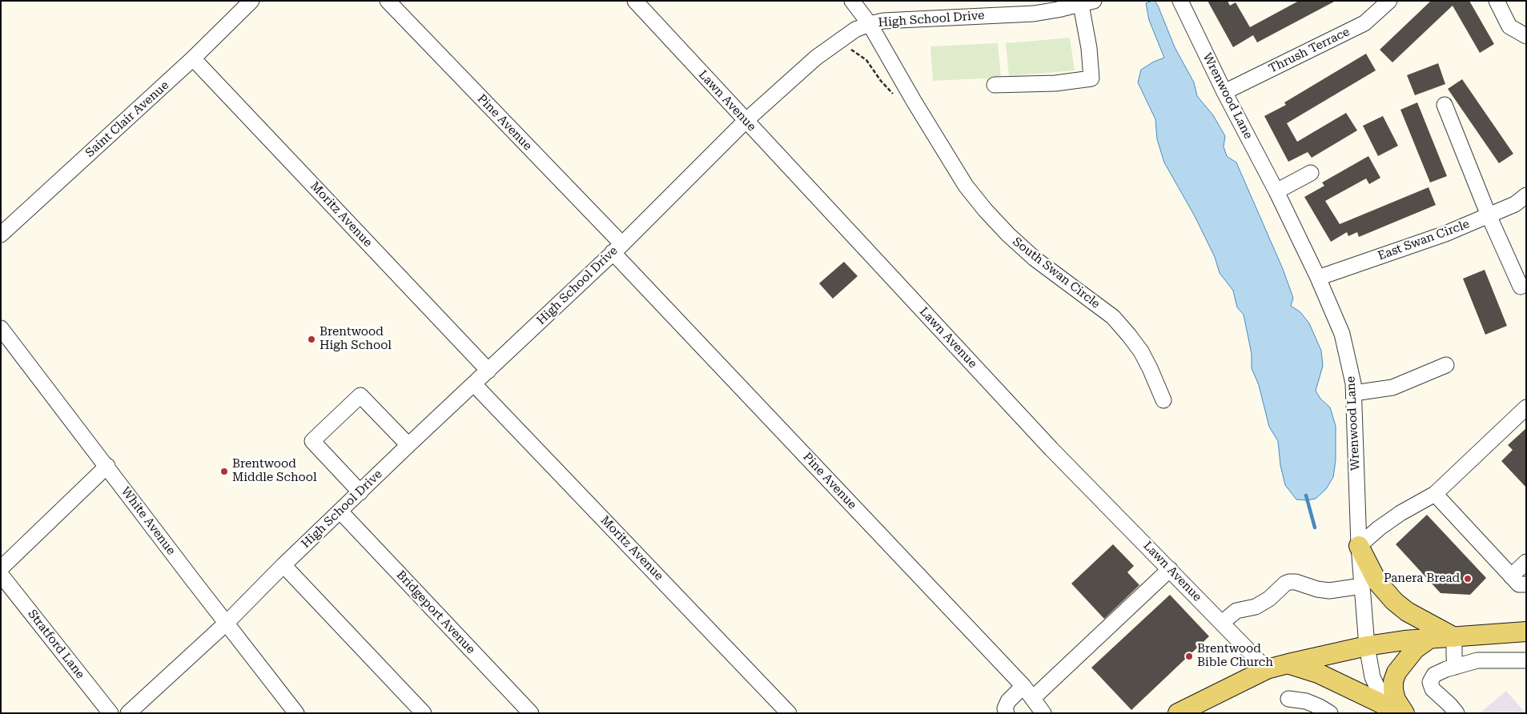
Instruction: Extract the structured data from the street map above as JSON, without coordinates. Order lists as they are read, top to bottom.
{
  "streets": {
    "street": [
      "High School Drive",
      "Thrush Terrace",
      "Wrenwood Lane",
      "Lawn Avenue",
      "Saint Clair Avenue",
      "Pine Avenue",
      "Moritz Avenue",
      "East Swan Circle",
      "South Swan Circle",
      "White Avenue",
      "Bridgeport Avenue",
      "Stratford Lane"
    ]
  },
  "crossings": [
    ["High School Drive", "Lawn Avenue"],
    ["High School Drive", "Pine Avenue"],
    ["High School Drive", "Moritz Avenue"],
    ["High School Drive", "South Swan Circle"],
    ["High School Drive", "White Avenue"],
    ["High School Drive", "Bridgeport Avenue"],
    ["Thrush Terrace", "Wrenwood Lane"],
    ["Wrenwood Lane", "East Swan Circle"],
    ["Saint Clair Avenue", "Moritz Avenue"]
  ],
  "places": [
    "Brentwood High School",
    "Brentwood Middle School",
    "Panera Bread",
    "Brentwood Bible Church"
  ]
}
